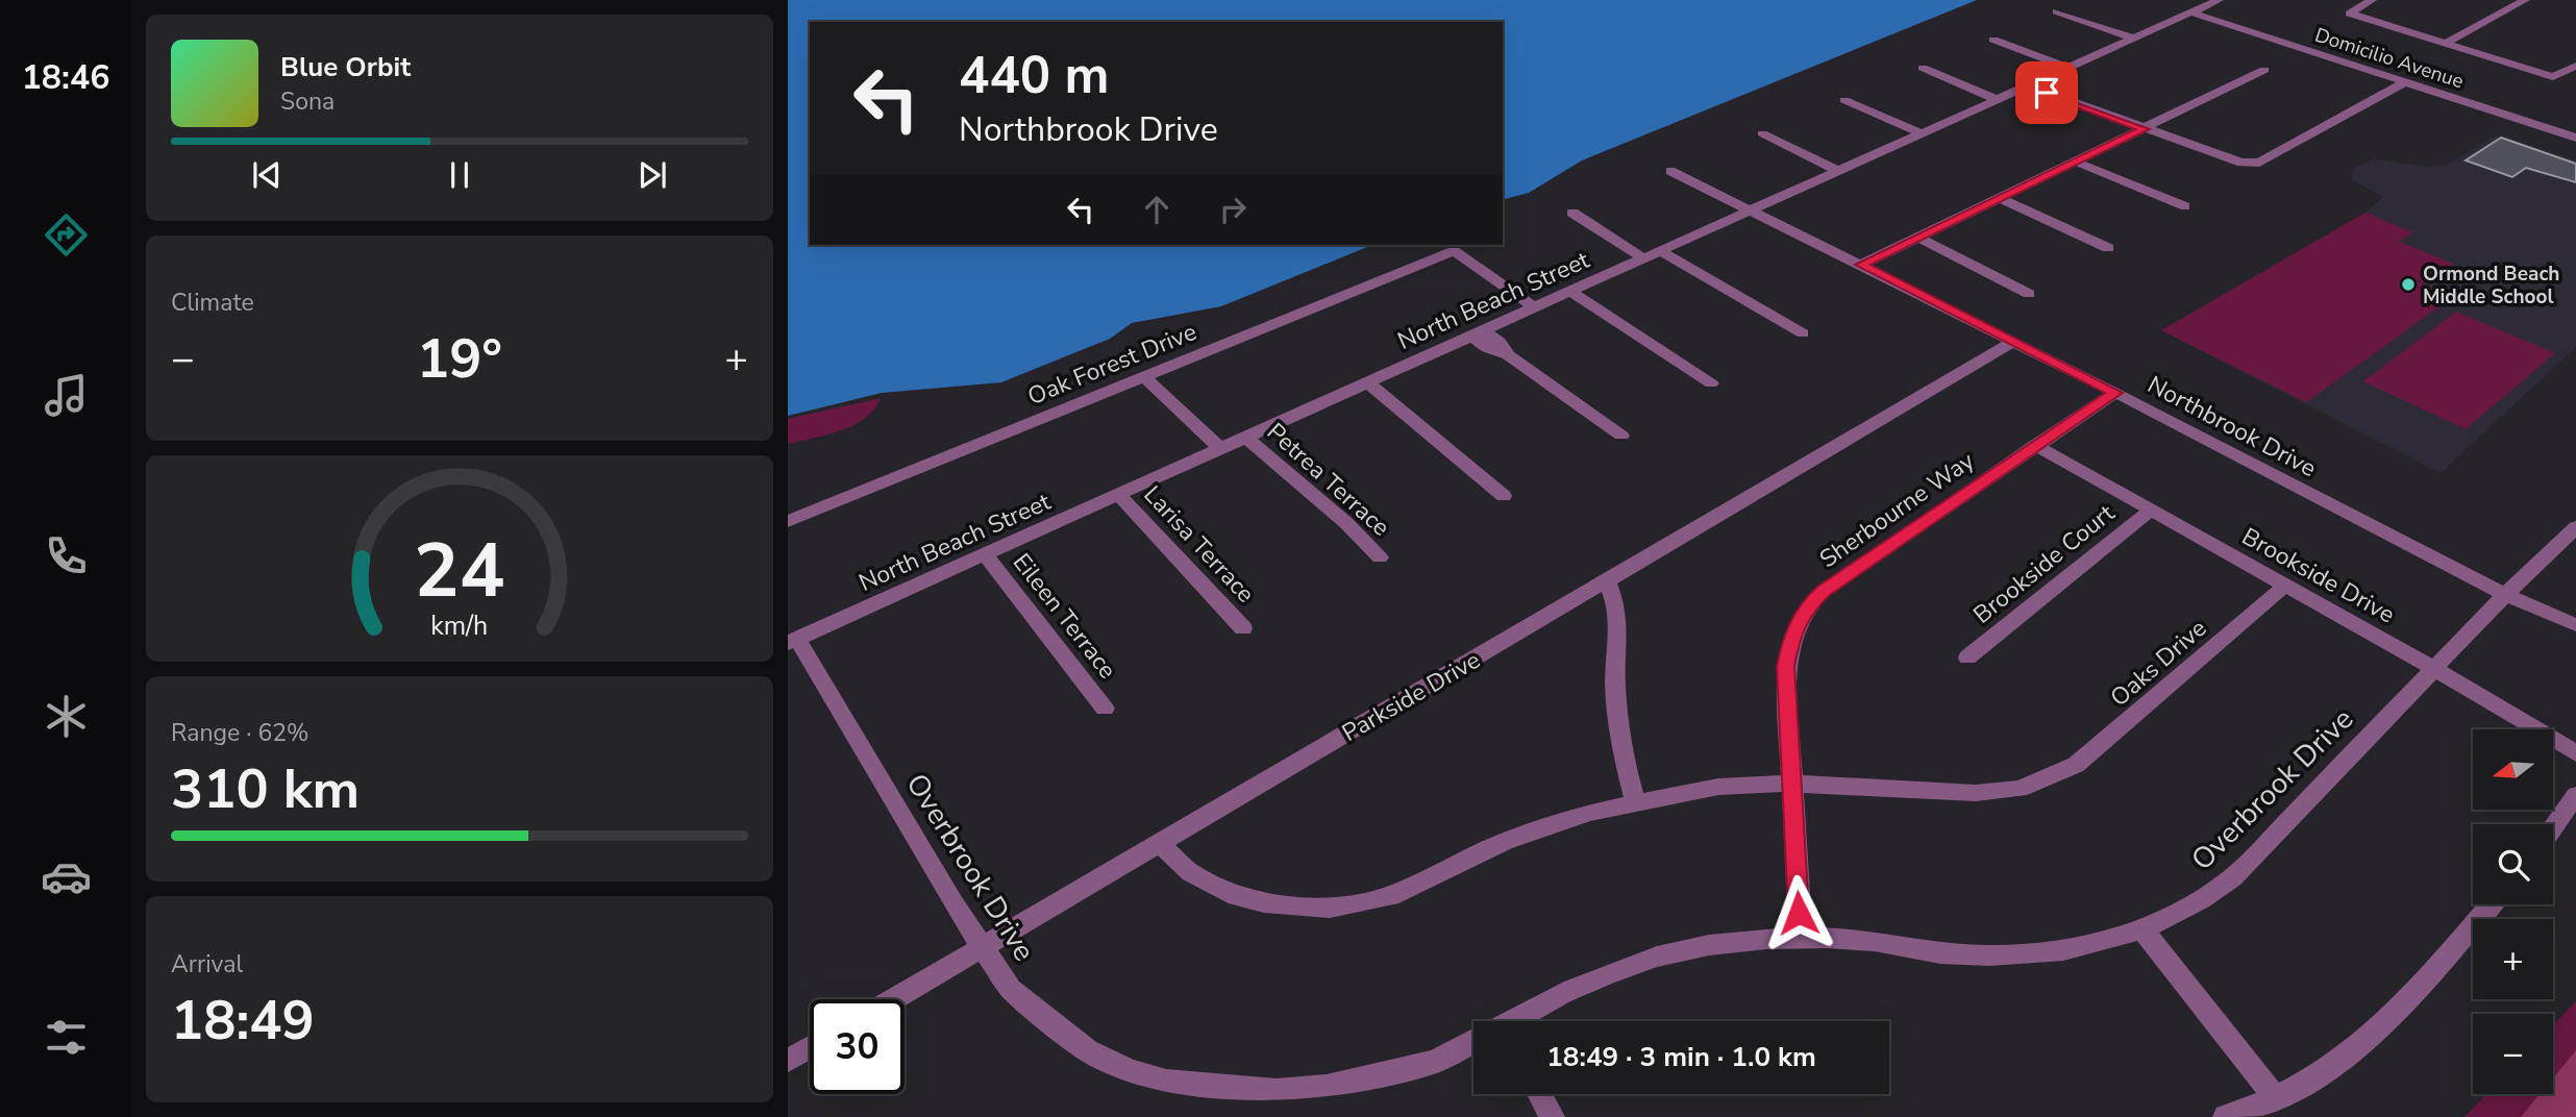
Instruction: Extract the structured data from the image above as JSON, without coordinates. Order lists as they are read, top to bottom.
{
  "streets": {
    "street": [
      "Domicilio Avenue",
      "North Beach Street",
      "Oak Forest Drive",
      "Northbrook Drive",
      "Petrea Terrace",
      "Sherbourne Way",
      "Larisa Terrace",
      "Brookside Court",
      "Brookside Drive",
      "Eileen Terrace",
      "Oaks Drive",
      "Parkside Drive",
      "Overbrook Drive"
    ]
  },
  "crossings": [
    ["Domicilio Avenue", "North Beach Street"],
    ["North Beach Street", "Oak Forest Drive"],
    ["North Beach Street", "Northbrook Drive"],
    ["North Beach Street", "Petrea Terrace"],
    ["North Beach Street", "Larisa Terrace"],
    ["North Beach Street", "Eileen Terrace"],
    ["North Beach Street", "Overbrook Drive"],
    ["Northbrook Drive", "Sherbourne Way"],
    ["Northbrook Drive", "Parkside Drive"],
    ["Northbrook Drive", "Overbrook Drive"],
    ["Sherbourne Way", "Brookside Drive"],
    ["Sherbourne Way", "Oaks Drive"],
    ["Sherbourne Way", "Overbrook Drive"],
    ["Brookside Court", "Brookside Drive"],
    ["Brookside Drive", "Oaks Drive"],
    ["Brookside Drive", "Overbrook Drive"],
    ["Oaks Drive", "Parkside Drive"],
    ["Parkside Drive", "Overbrook Drive"]
  ],
  "places": ["Ormond Beach Middle School"],
  "north": "left",
  "page": {
    "tabs": "18:46",
    "turn": ["440 m", "Northbrook Drive"],
    "song": ["Blue Orbit", "Sona"],
    "tile": [
      "Climate",
      ["Range · 62%", "310 km"],
      ["Arrival", "18:49"]
    ],
    "heat": ["−", "19°", "+"],
    "map_buttons": ["+", "−"],
    "limit": "30",
    "trip": "18:49 · 3 min · 1.0 km",
    "gauge": ["24", "km/h"]
  }
}
